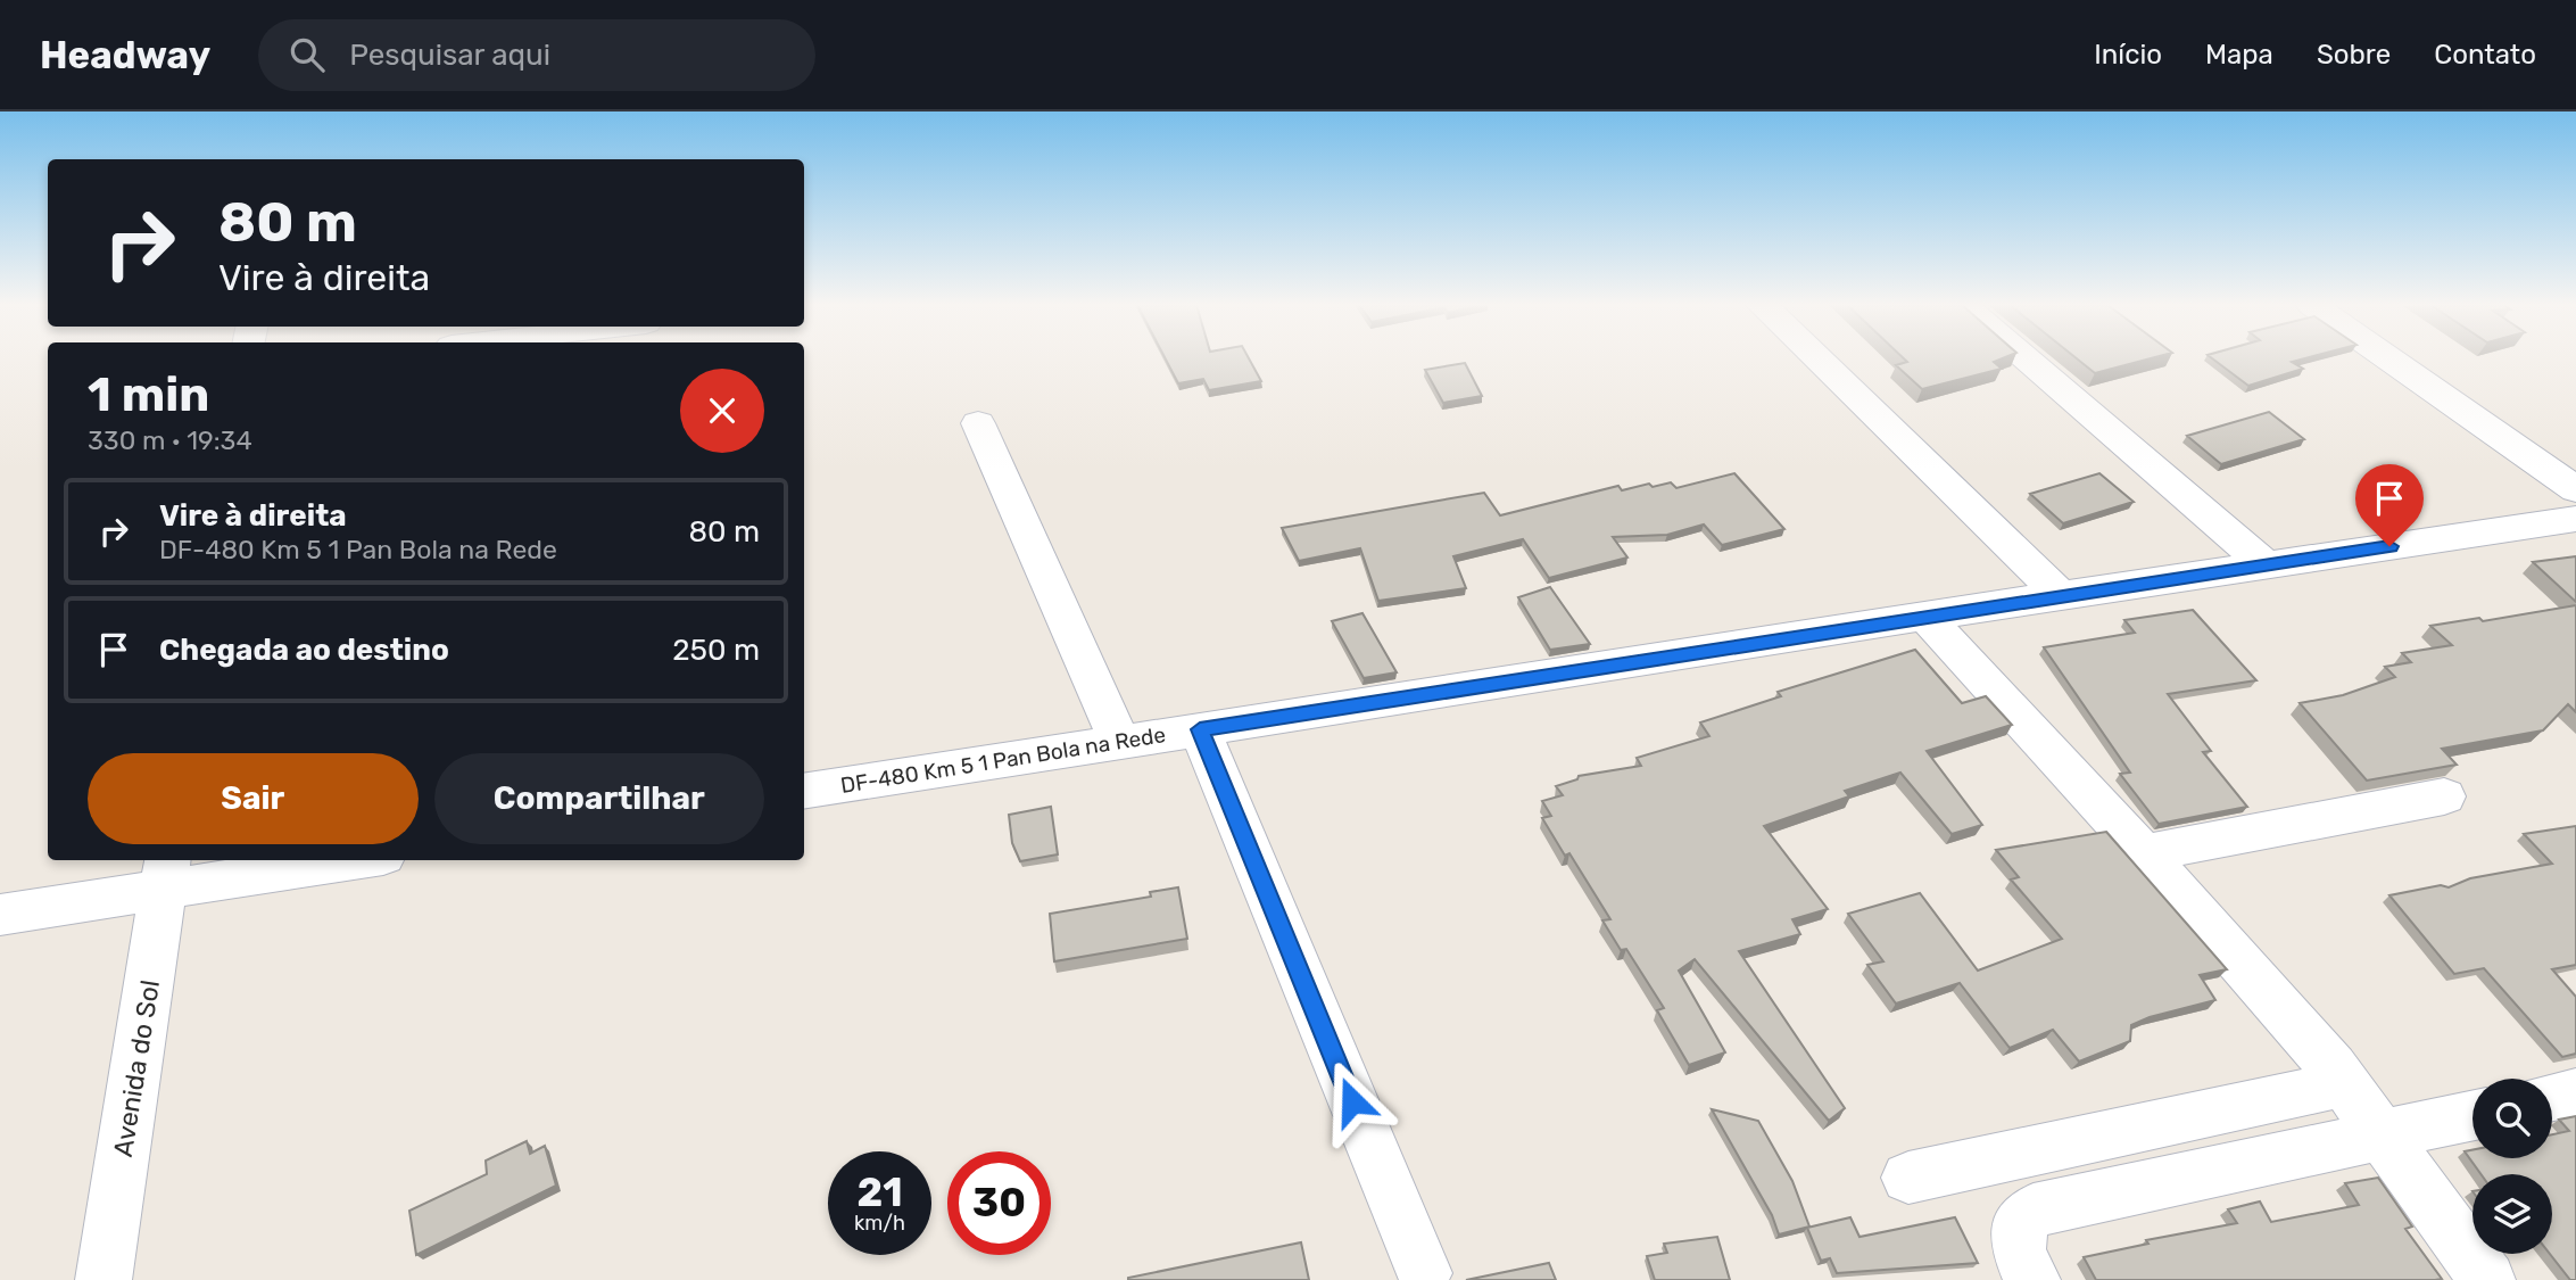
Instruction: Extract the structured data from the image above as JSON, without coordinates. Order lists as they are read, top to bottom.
{
  "streets": {
    "street": ["DF-480 Km 5 1 Pan Bola na Rede", "Avenida do Sol"]
  },
  "page": {
    "header": "Headway",
    "search": "Pesquisar aqui",
    "nav": [
      "Início",
      "Mapa",
      "Sobre",
      "Contato"
    ],
    "turn": ["80 m", "Vire à direita"],
    "heading": ["1 min", "330 m · 19:34"],
    "list": [
      {
        "name": "Vire à direita",
        "note": "DF-480 Km 5 1 Pan Bola na Rede",
        "value": "80 m"
      },
      {
        "name": "Chegada ao destino",
        "value": "250 m"
      }
    ],
    "buttons": ["Sair", "Compartilhar"],
    "speed": "21 km/h",
    "limit": "30"
  }
}
